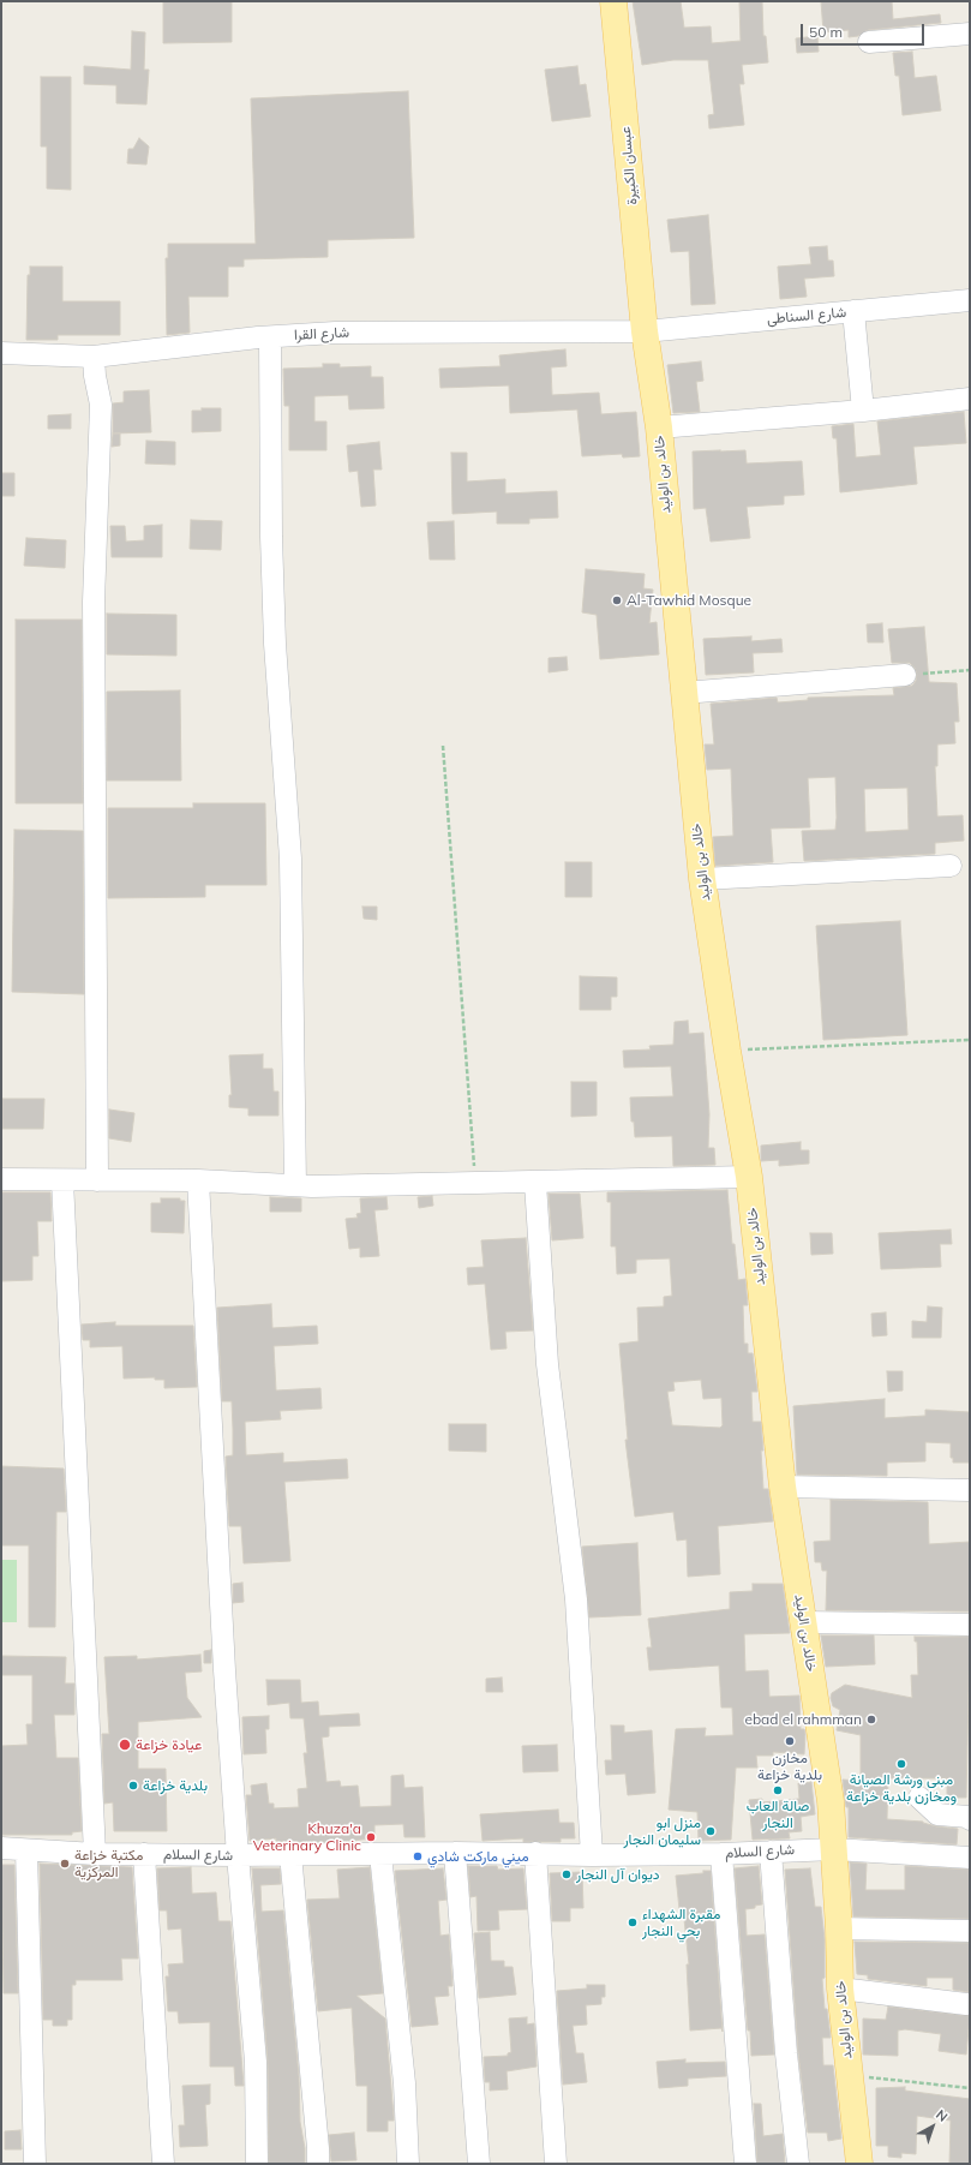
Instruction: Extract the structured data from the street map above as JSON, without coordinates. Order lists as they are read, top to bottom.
{
  "streets": {
    "main road": ["عبسان الكبيرة", "خالد بن الوليد"],
    "street": ["شارع السناطى", "شارع القرا", "شارع السلام"]
  },
  "crossings": [
    ["عبسان الكبيرة", "شارع السناطى"],
    ["عبسان الكبيرة", "شارع القرا"],
    ["عبسان الكبيرة", "خالد بن الوليد"],
    ["شارع السناطى", "شارع القرا"],
    ["شارع السناطى", "خالد بن الوليد"],
    ["شارع القرا", "خالد بن الوليد"],
    ["خالد بن الوليد", "شارع السلام"]
  ],
  "places": [
    "Al-Tawhid Mosque",
    "ebad el rahmman",
    "مخازن بلدية خزاعة",
    "عيادة خزاعة",
    "مبنى ورشة الصيانة ومخازن بلدية خزاعة",
    "بلدية خزاعة",
    "صالة العاب النجار",
    "منزل ابو سليمان النجار",
    "Khuza'a Veterinary Clinic",
    "ميني ماركت شادي",
    "مكتبة خزاعة المركزية",
    "ديوان آل النجار",
    "مقبرة الشهداء بحي النجار"
  ],
  "scale_bar": "50 m",
  "north": "top right"
}
